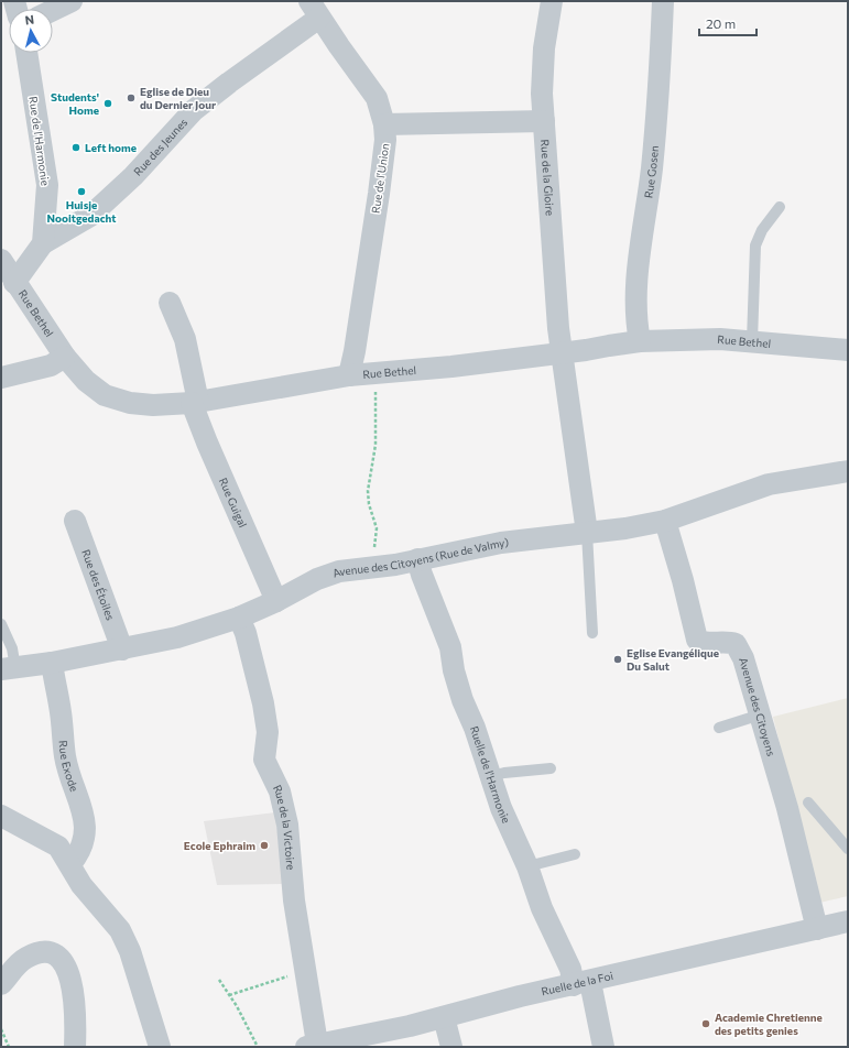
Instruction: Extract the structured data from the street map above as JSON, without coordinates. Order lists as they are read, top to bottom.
{
  "streets": {
    "street": [
      "Rue de l'Harmonie",
      "Rue des Jeunes",
      "Rue Gosen",
      "Rue de la Gloire",
      "Rue de l'Union",
      "Rue Bethel",
      "Rue Guigal",
      "Avenue des Citoyens (Rue de Valmy)",
      "Rue des Étoiles",
      "Avenue des Citoyens",
      "Rue Exode",
      "Ruelle de l'Harmonie",
      "Rue de la Victoire",
      "Ruelle de la Foi"
    ]
  },
  "crossings": [
    ["Rue de l'Harmonie", "Rue des Jeunes"],
    ["Rue des Jeunes", "Rue de l'Union"],
    ["Rue Gosen", "Rue Bethel"],
    ["Rue de la Gloire", "Rue Bethel"],
    ["Rue de la Gloire", "Avenue des Citoyens (Rue de Valmy)"],
    ["Rue de l'Union", "Rue Bethel"],
    ["Rue Bethel", "Rue Guigal"],
    ["Rue Guigal", "Avenue des Citoyens (Rue de Valmy)"],
    ["Avenue des Citoyens (Rue de Valmy)", "Rue des Étoiles"],
    ["Avenue des Citoyens (Rue de Valmy)", "Avenue des Citoyens"],
    ["Avenue des Citoyens (Rue de Valmy)", "Rue Exode"],
    ["Avenue des Citoyens (Rue de Valmy)", "Ruelle de l'Harmonie"],
    ["Avenue des Citoyens (Rue de Valmy)", "Rue de la Victoire"],
    ["Avenue des Citoyens", "Ruelle de la Foi"],
    ["Ruelle de l'Harmonie", "Ruelle de la Foi"],
    ["Rue de la Victoire", "Ruelle de la Foi"]
  ],
  "places": [
    "Eglise de Dieu du Dernier Jour",
    "Students' Home",
    "Left home",
    "Huisje Nooitgedacht",
    "Eglise Evangélique Du Salut",
    "Ecole Ephraim",
    "Academie Chretienne des petits genies"
  ],
  "scale_bar": "20 m",
  "north": "top"
}
